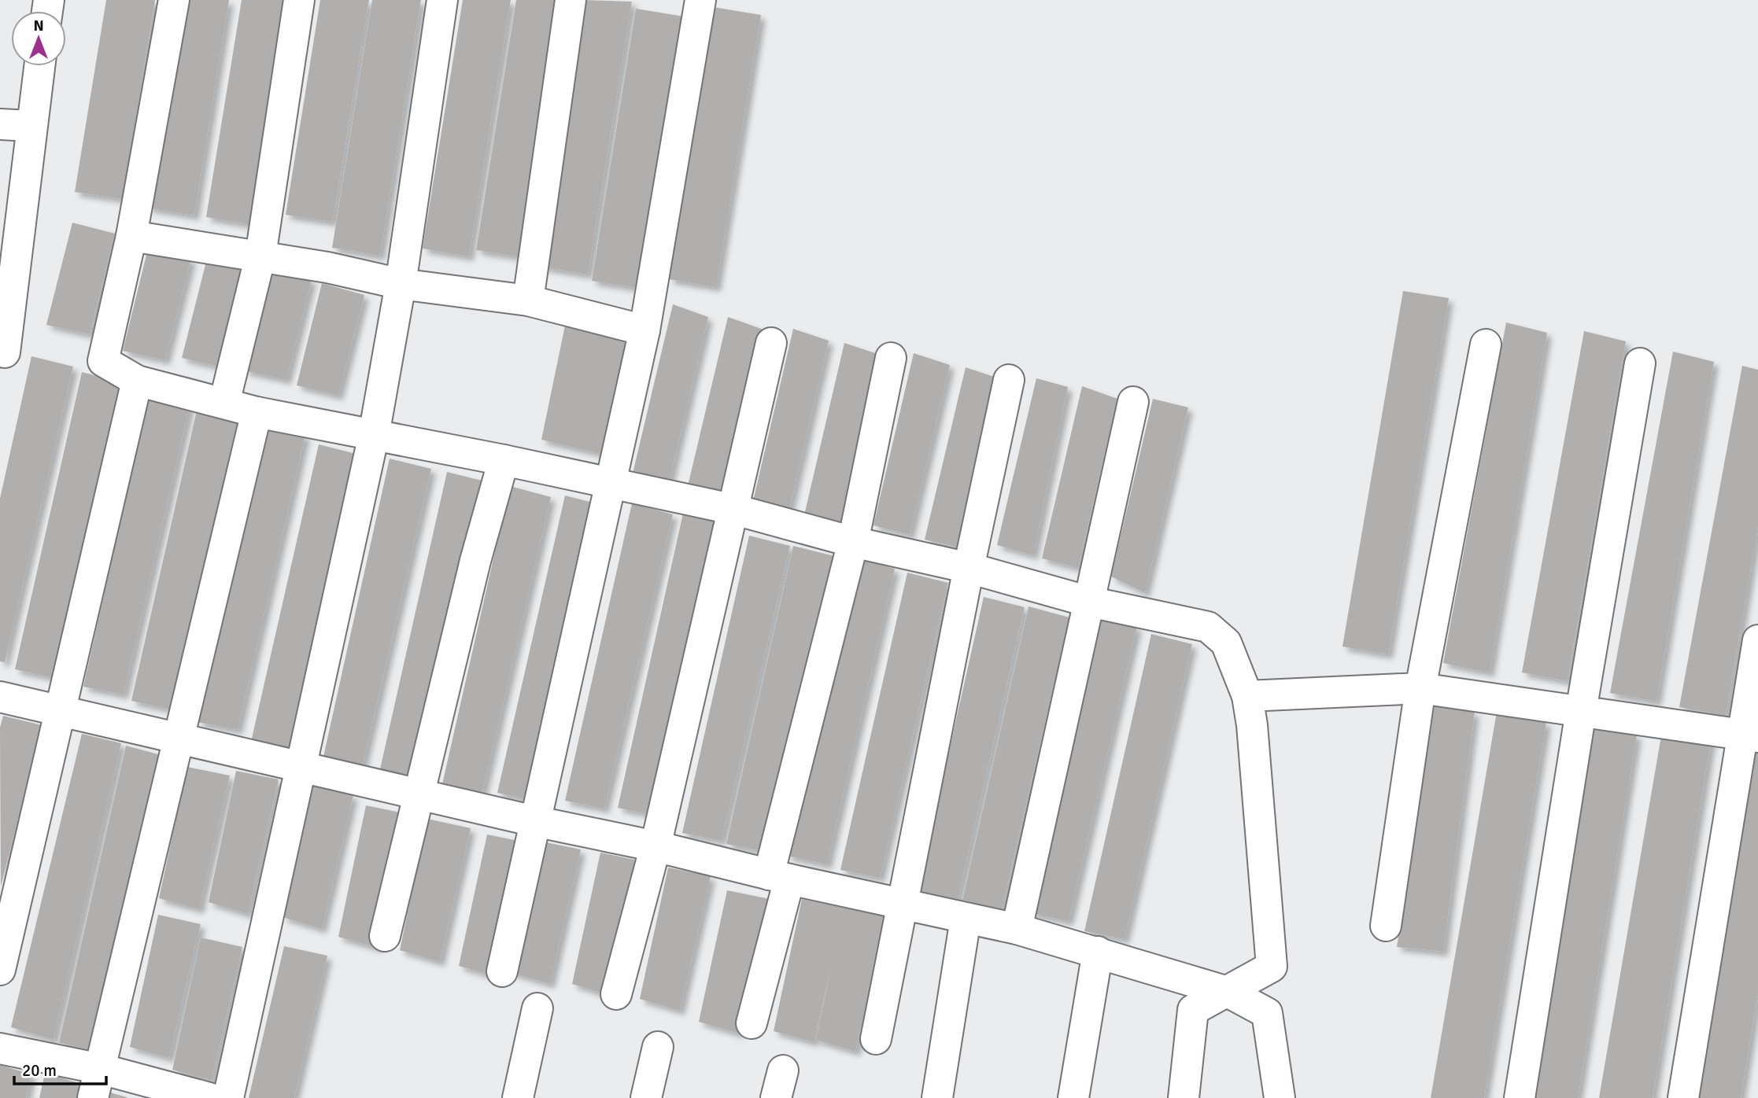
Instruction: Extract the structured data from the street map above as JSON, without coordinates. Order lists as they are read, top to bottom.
{
  "scale_bar": "20 m",
  "north": "top"
}
